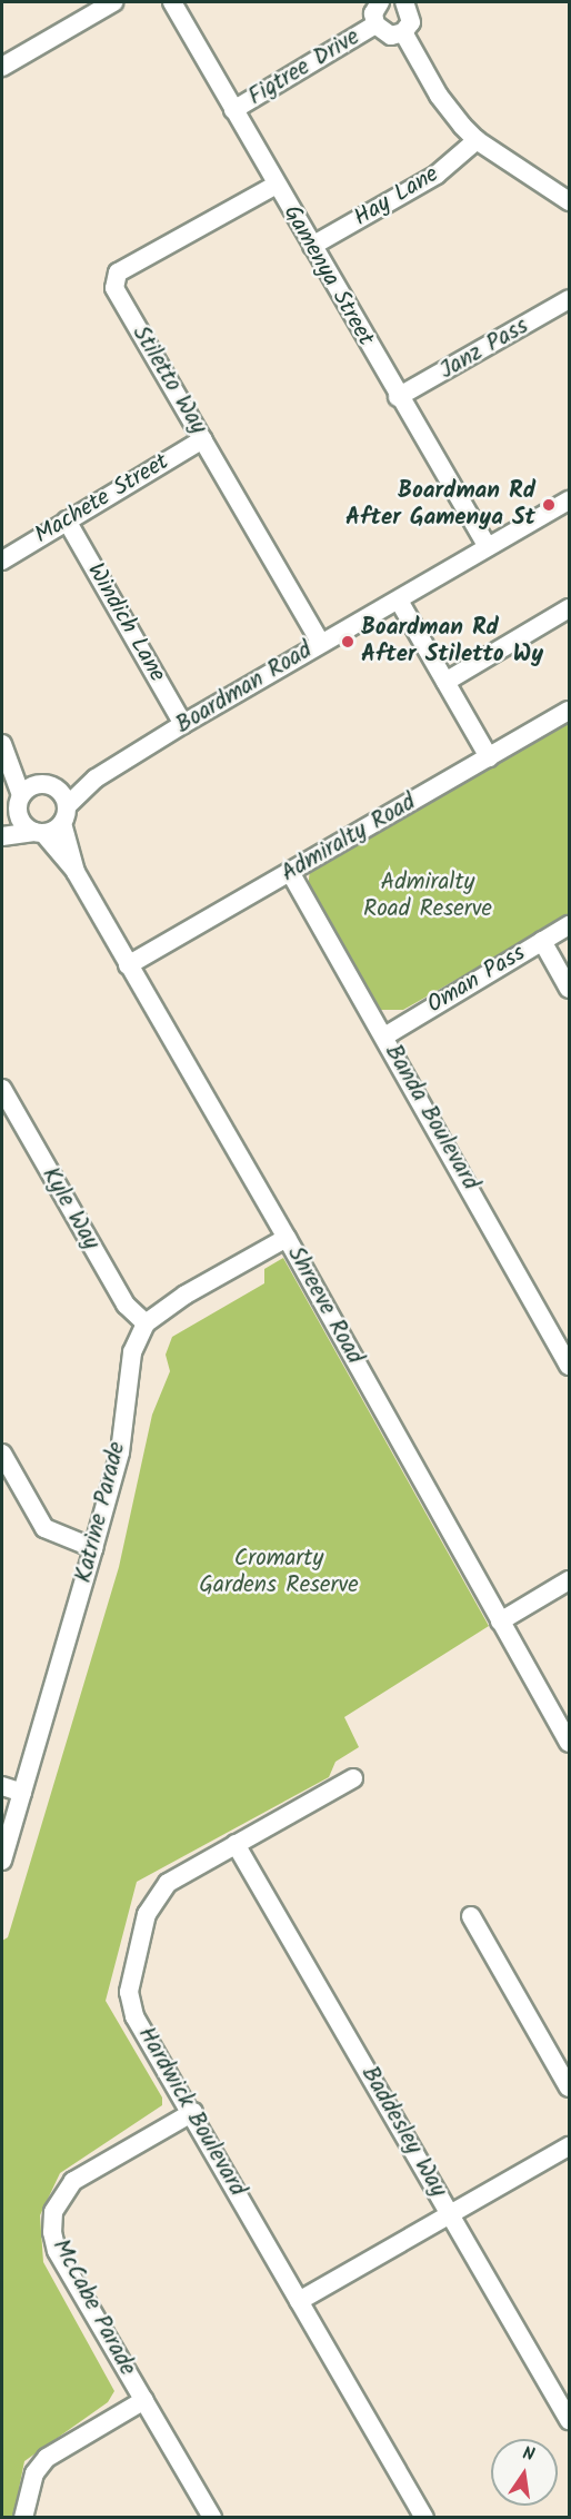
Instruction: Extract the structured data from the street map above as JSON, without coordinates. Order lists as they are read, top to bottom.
{
  "streets": {
    "street": [
      "Figtree Drive",
      "Hay Lane",
      "Gamenya Street",
      "Janz Pass",
      "Stiletto Way",
      "Machete Street",
      "Windich Lane",
      "Boardman Road",
      "Admiralty Road",
      "Oman Pass",
      "Banda Boulevard",
      "Kyle Way",
      "Shreeve Road",
      "Katrine Parade",
      "Hardwick Boulevard",
      "Baddesley Way",
      "McCabe Parade"
    ]
  },
  "crossings": [
    ["Figtree Drive", "Gamenya Street"],
    ["Hay Lane", "Gamenya Street"],
    ["Gamenya Street", "Janz Pass"],
    ["Gamenya Street", "Stiletto Way"],
    ["Gamenya Street", "Boardman Road"],
    ["Stiletto Way", "Machete Street"],
    ["Stiletto Way", "Boardman Road"],
    ["Machete Street", "Windich Lane"],
    ["Windich Lane", "Boardman Road"],
    ["Boardman Road", "Shreeve Road"],
    ["Admiralty Road", "Banda Boulevard"],
    ["Admiralty Road", "Shreeve Road"],
    ["Oman Pass", "Banda Boulevard"],
    ["Kyle Way", "Katrine Parade"],
    ["Hardwick Boulevard", "Baddesley Way"],
    ["Hardwick Boulevard", "McCabe Parade"]
  ],
  "parks": ["Admiralty Road Reserve", "Cromarty Gardens Reserve"],
  "places": ["Boardman Rd After Gamenya St", "Boardman Rd After Stiletto Wy"],
  "north": "top"
}
